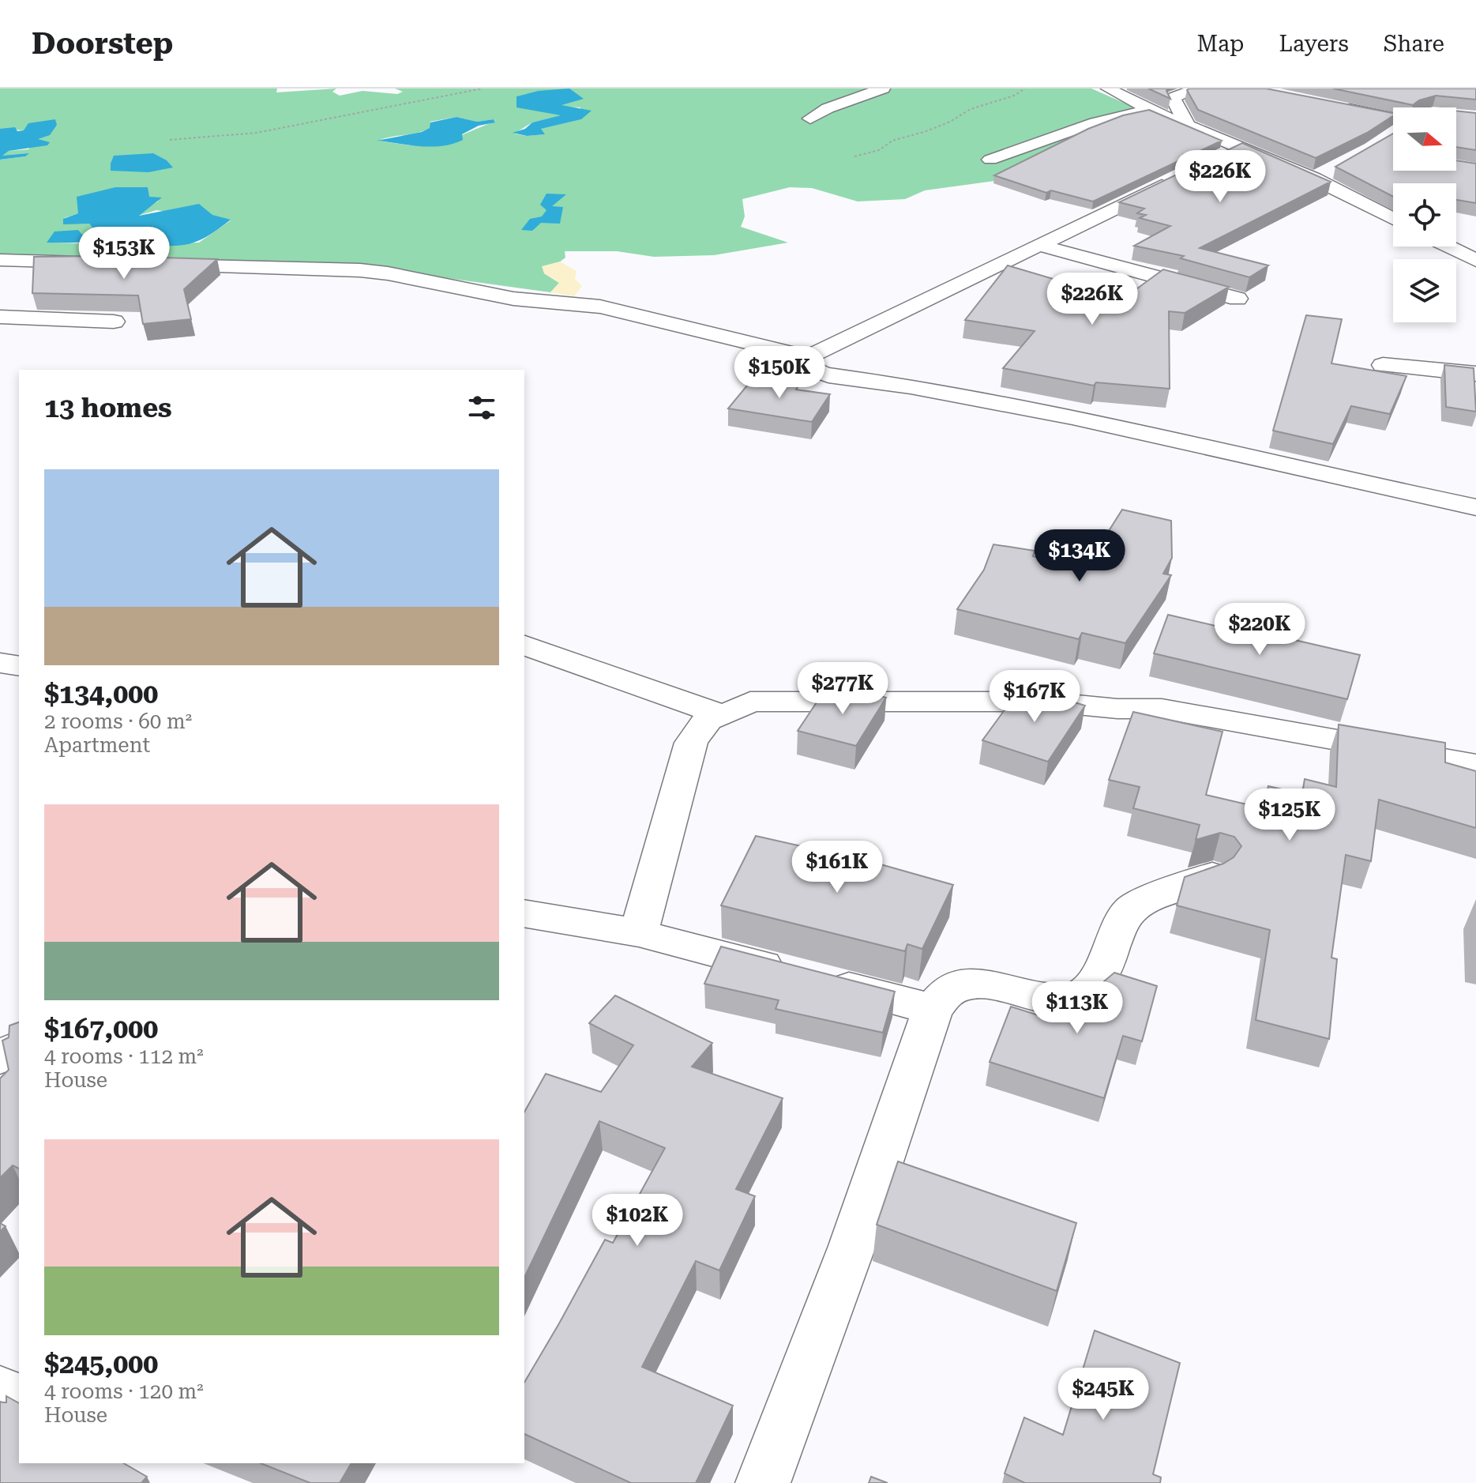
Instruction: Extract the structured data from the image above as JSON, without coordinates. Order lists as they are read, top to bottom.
{
  "north": "right",
  "page": {
    "header": "Doorstep",
    "nav": ["Map", "Layers", "Share"],
    "price": [
      "$226K",
      "$153K",
      "$226K",
      "$150K",
      "$134K",
      "$220K",
      "$277K",
      "$167K",
      "$125K",
      "$161K",
      "$113K",
      "$102K",
      "$245K"
    ],
    "heading": "13 homes",
    "list": [
      {
        "name": "$134,000",
        "note": "2 rooms · 60 m² · Apartment"
      },
      {
        "name": "$167,000",
        "note": "4 rooms · 112 m² · House"
      },
      {
        "name": "$245,000",
        "note": "4 rooms · 120 m² · House"
      }
    ]
  }
}
